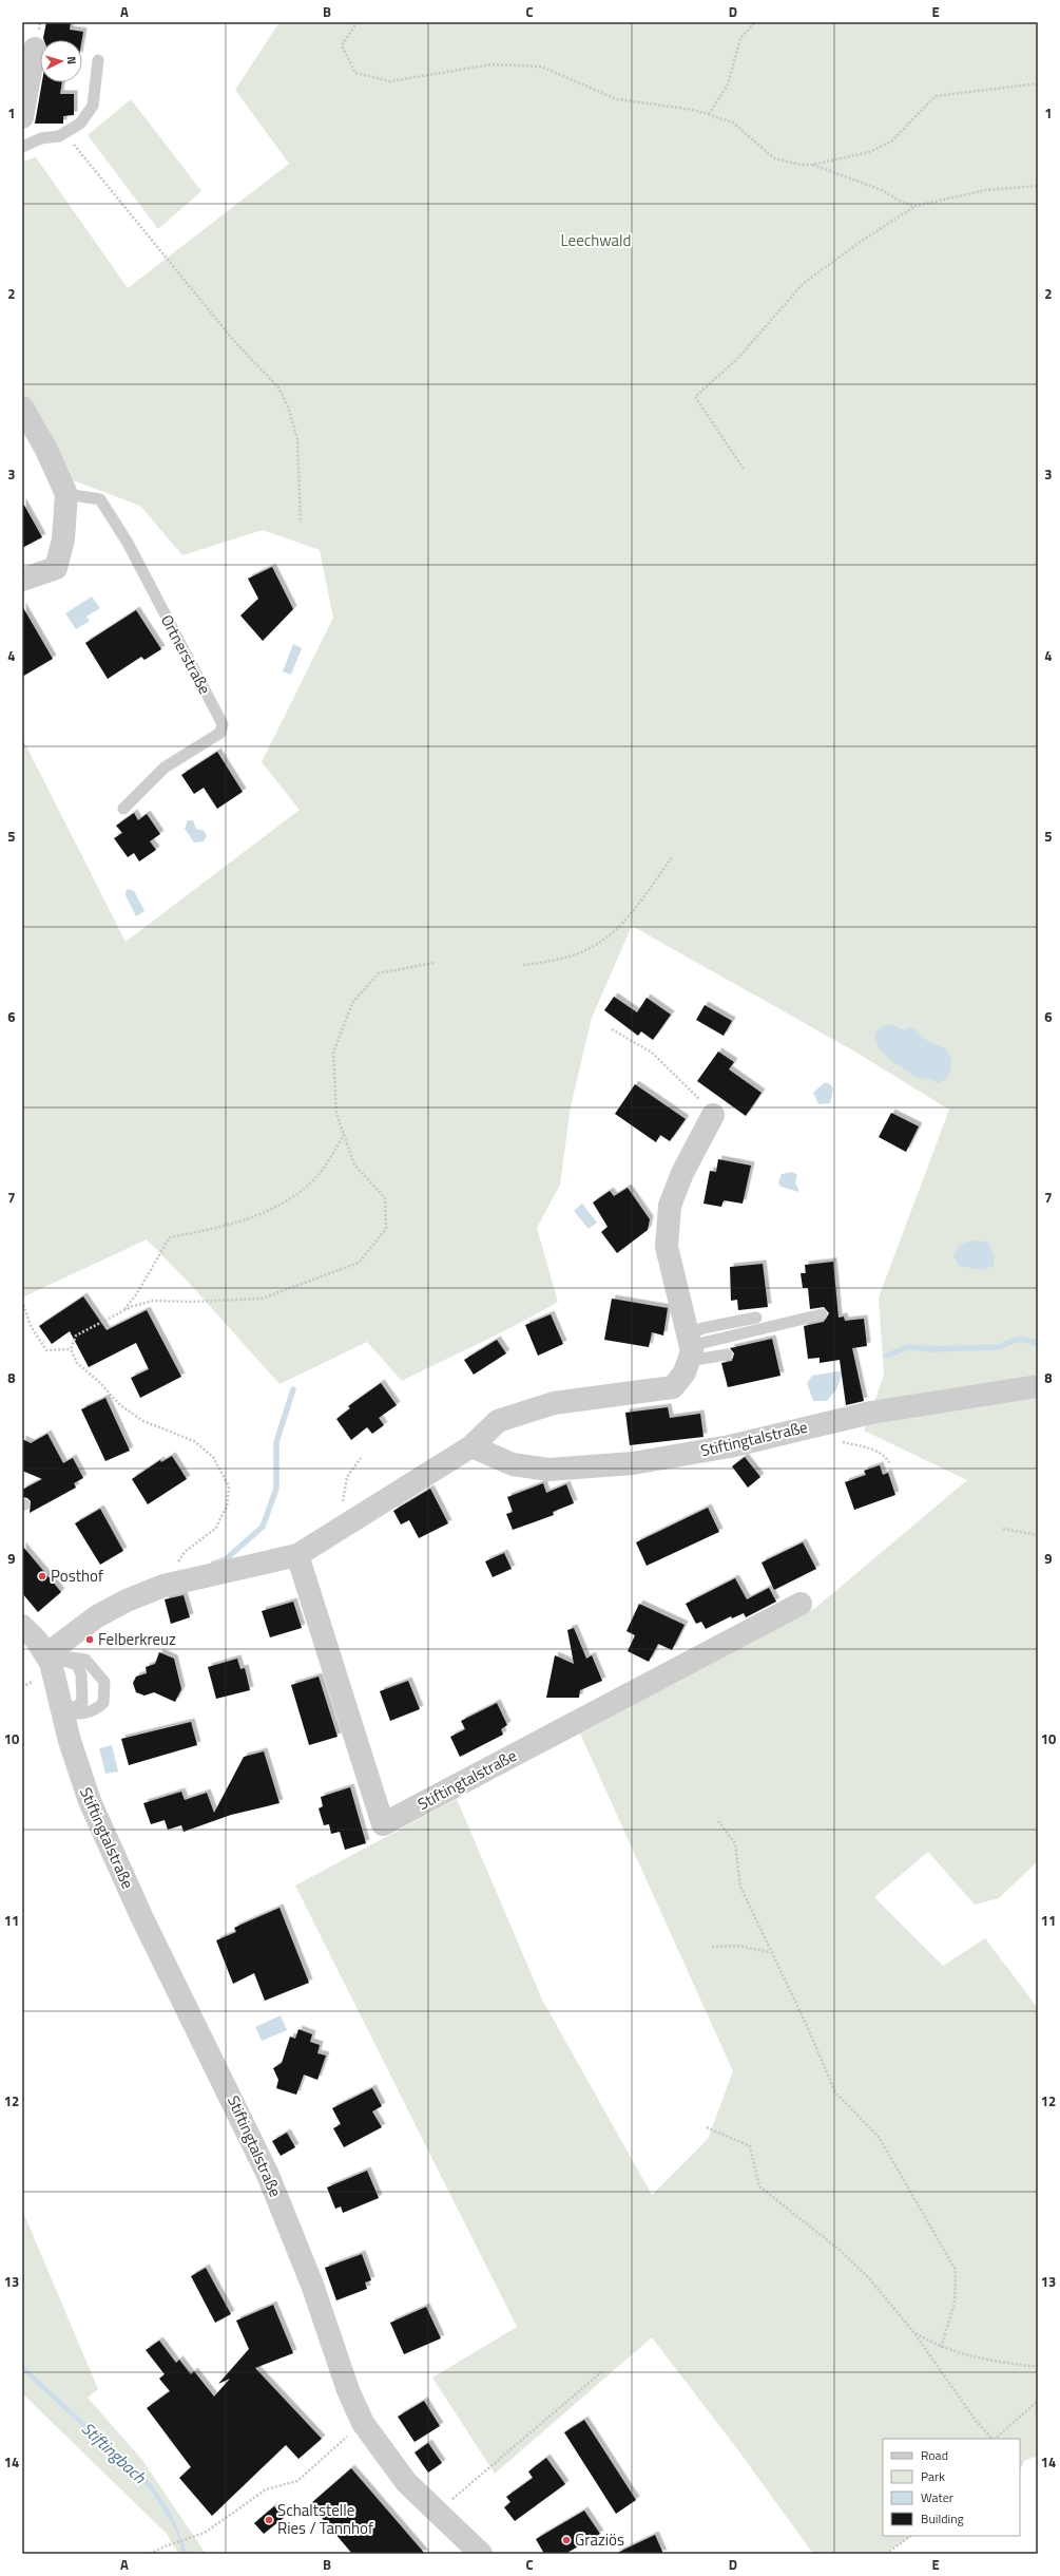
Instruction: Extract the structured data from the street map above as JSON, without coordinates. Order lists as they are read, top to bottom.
{
  "streets": {
    "street": ["Stiftingtalstraße"],
    "lane": ["Ortnerstraße"]
  },
  "water": ["Stiftingbach"],
  "parks": ["Leechwald"],
  "places": [
    "Posthof",
    "Felberkreuz",
    "Schaltstelle Ries / Tannhof",
    "Graziös"
  ],
  "legend": [
    "Road",
    "Park",
    "Water",
    "Building"
  ],
  "north": "right",
  "grid": {
    "columns": [
      "A",
      "B",
      "C",
      "D",
      "E"
    ],
    "rows": [
      "1",
      "2",
      "3",
      "4",
      "5",
      "6",
      "7",
      "8",
      "9",
      "10",
      "11",
      "12",
      "13",
      "14"
    ]
  }
}
